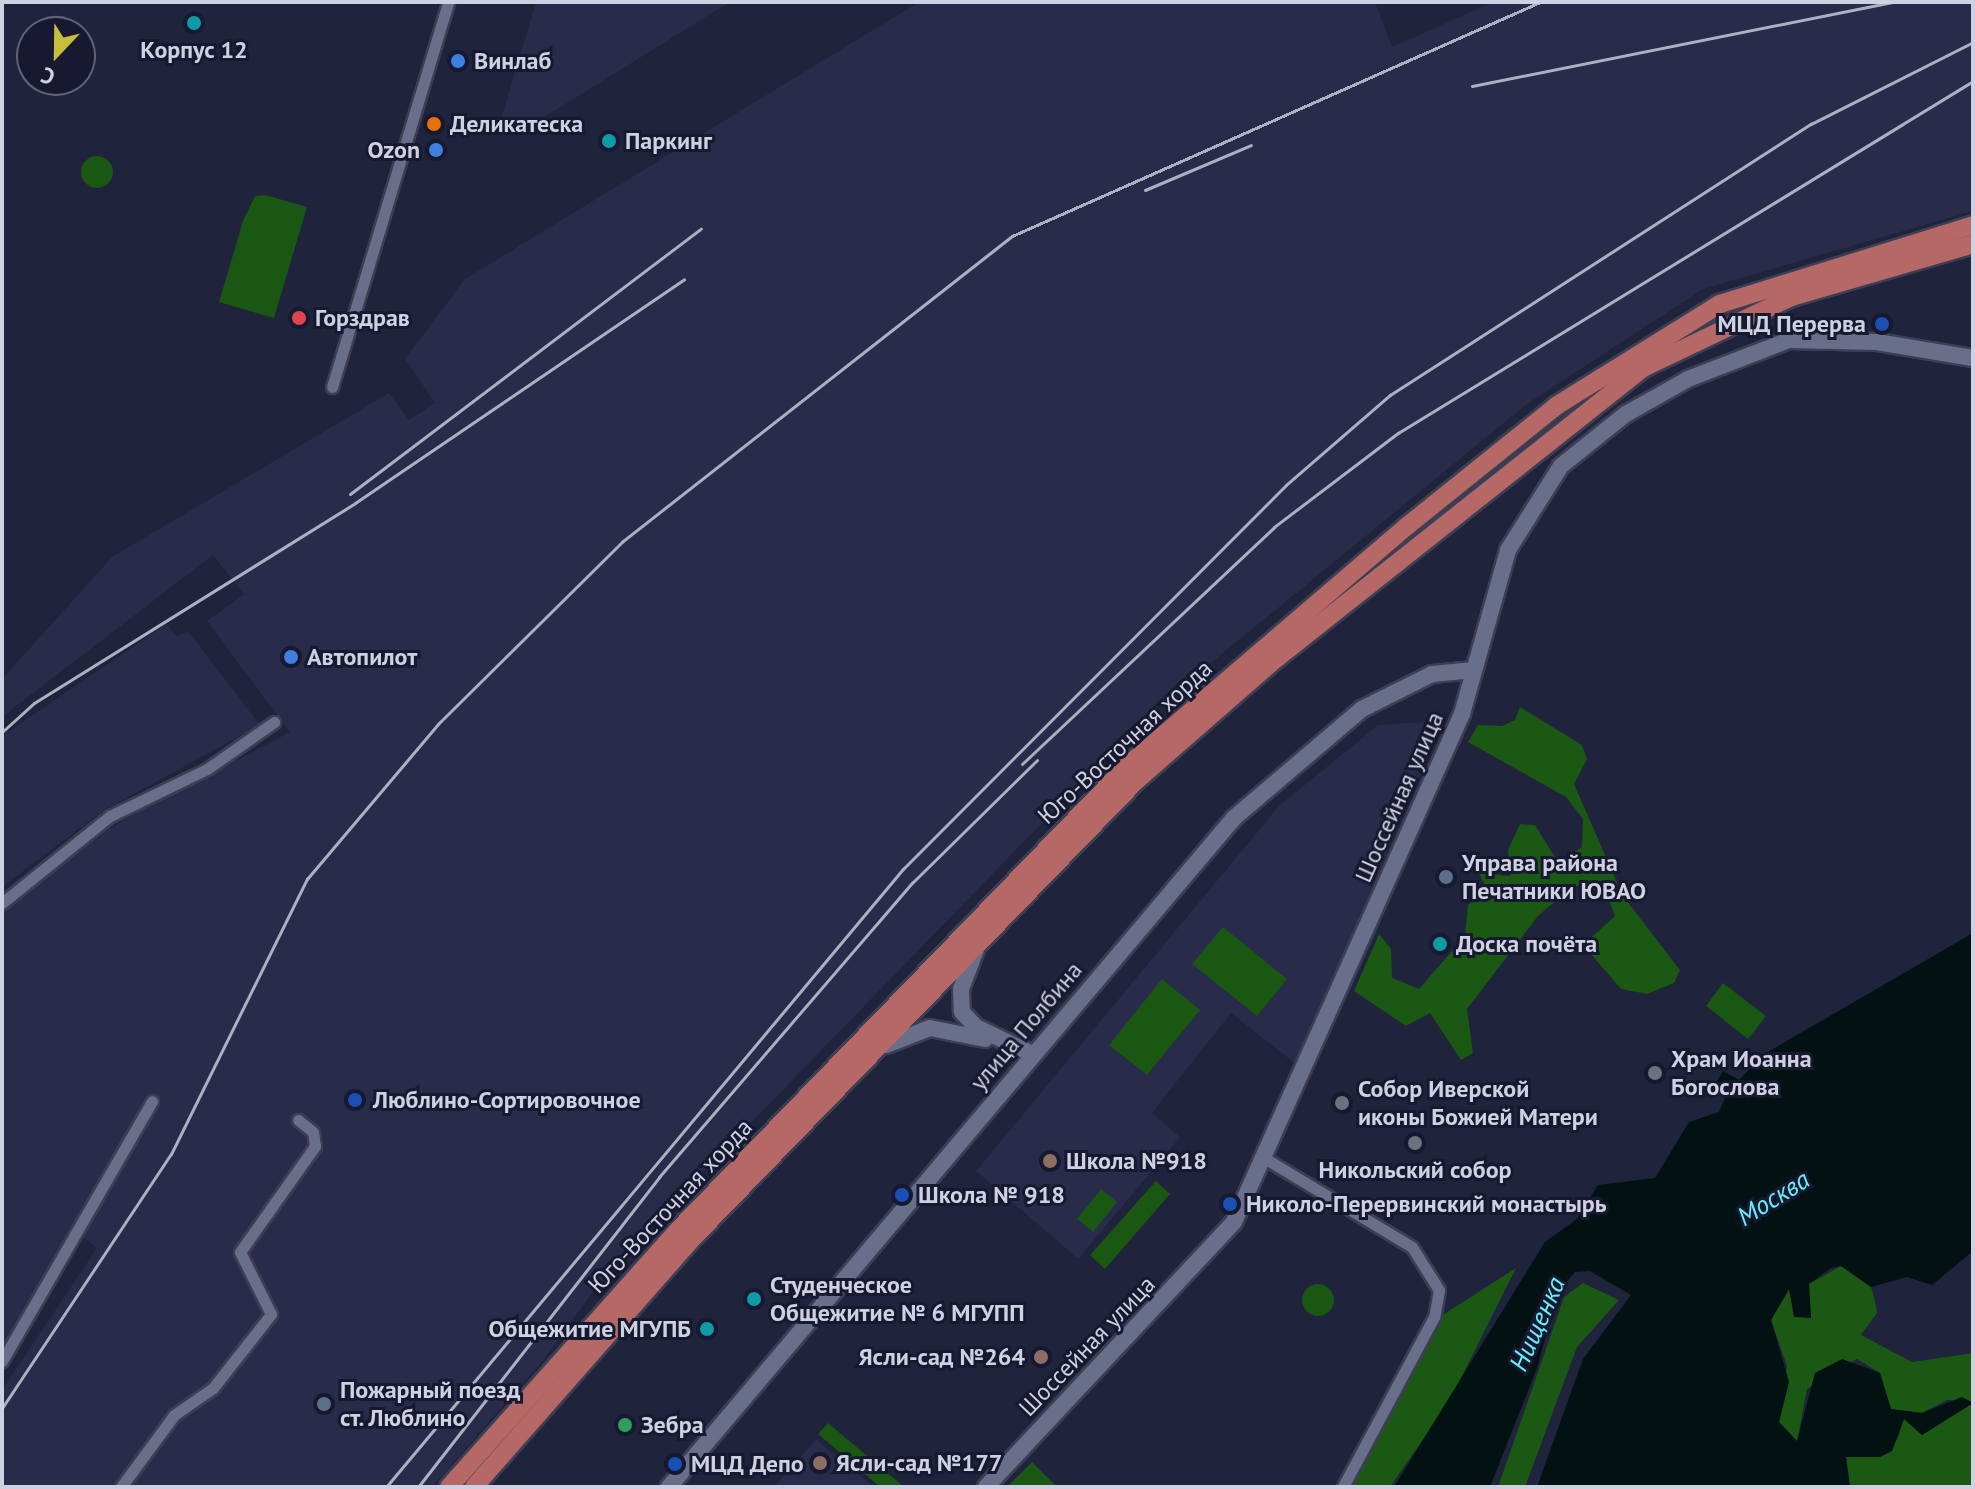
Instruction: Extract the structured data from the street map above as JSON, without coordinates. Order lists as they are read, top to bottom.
{
  "streets": {
    "main road": ["Юго-Восточная хорда", "Шоссейная улица", "улица Полбина"]
  },
  "crossings": [
    ["Шоссейная улица", "улица Полбина"]
  ],
  "water": ["Москва", "Нищенка"],
  "places": [
    "Корпус 12",
    "Винлаб",
    "Деликатеска",
    "Паркинг",
    "Ozon",
    "Горздрав",
    "МЦД Перерва",
    "Автопилот",
    "Управа района Печатники ЮВАО",
    "Доска почёта",
    "Храм Иоанна Богослова",
    "Люблино-Сортировочное",
    "Собор Иверской иконы Божией Матери",
    "Никольский собор",
    "Школа №918",
    "Школа № 918",
    "Николо-Перервинский монастырь",
    "Студенческое Общежитие № 6 МГУПП",
    "Общежитие МГУПБ",
    "Ясли-сад №264",
    "Пожарный поезд ст. Люблино",
    "Зебра",
    "Ясли-сад №177",
    "МЦД Депо"
  ],
  "north": "bottom"
}
